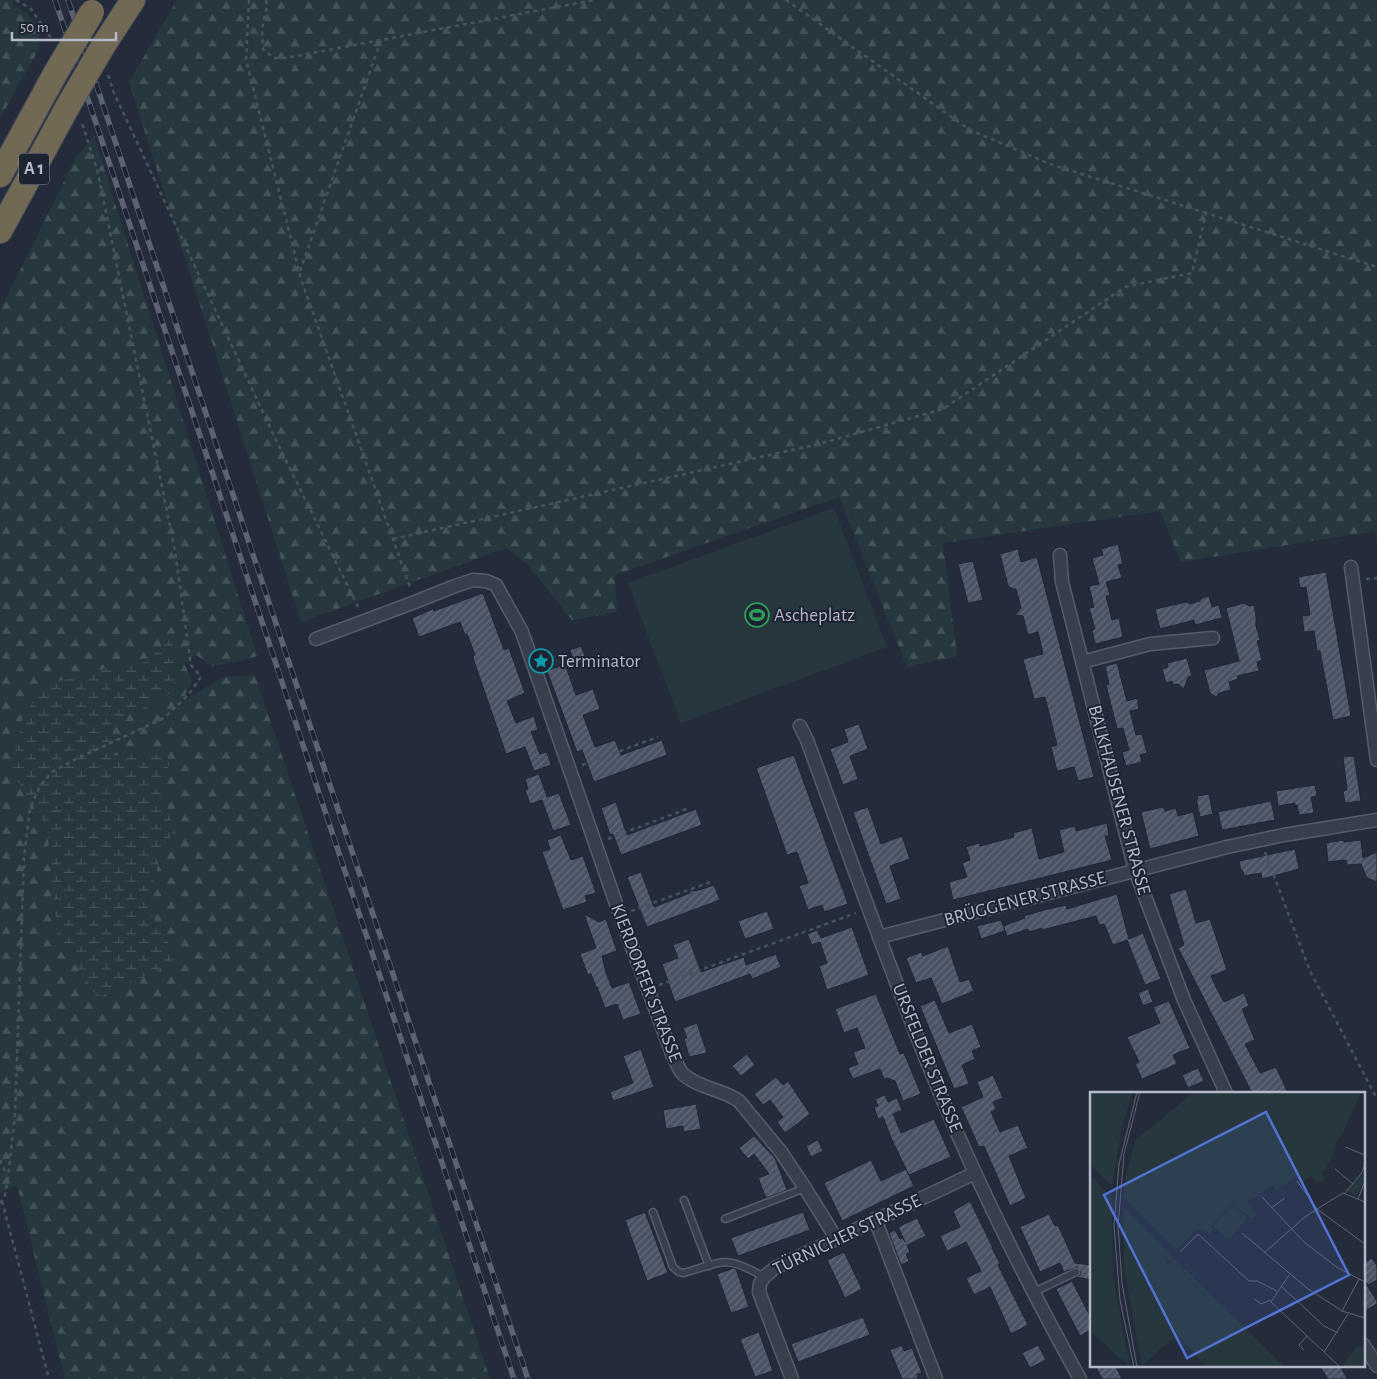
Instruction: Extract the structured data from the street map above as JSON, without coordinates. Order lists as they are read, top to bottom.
{
  "streets": {
    "highway": ["A 1"],
    "street": [
      "BALKHAUSENER STRASSE",
      "BRÜGGENER STRASSE",
      "KIERDORFER STRASSE",
      "URSFELDER STRASSE",
      "TÜRNICHER STRASSE"
    ]
  },
  "crossings": [
    ["BALKHAUSENER STRASSE", "BRÜGGENER STRASSE"],
    ["BRÜGGENER STRASSE", "URSFELDER STRASSE"],
    ["KIERDORFER STRASSE", "TÜRNICHER STRASSE"],
    ["URSFELDER STRASSE", "TÜRNICHER STRASSE"]
  ],
  "places": {
    "sports": ["Ascheplatz"],
    "place": ["Terminator"]
  },
  "scale_bar": "50 m"
}
